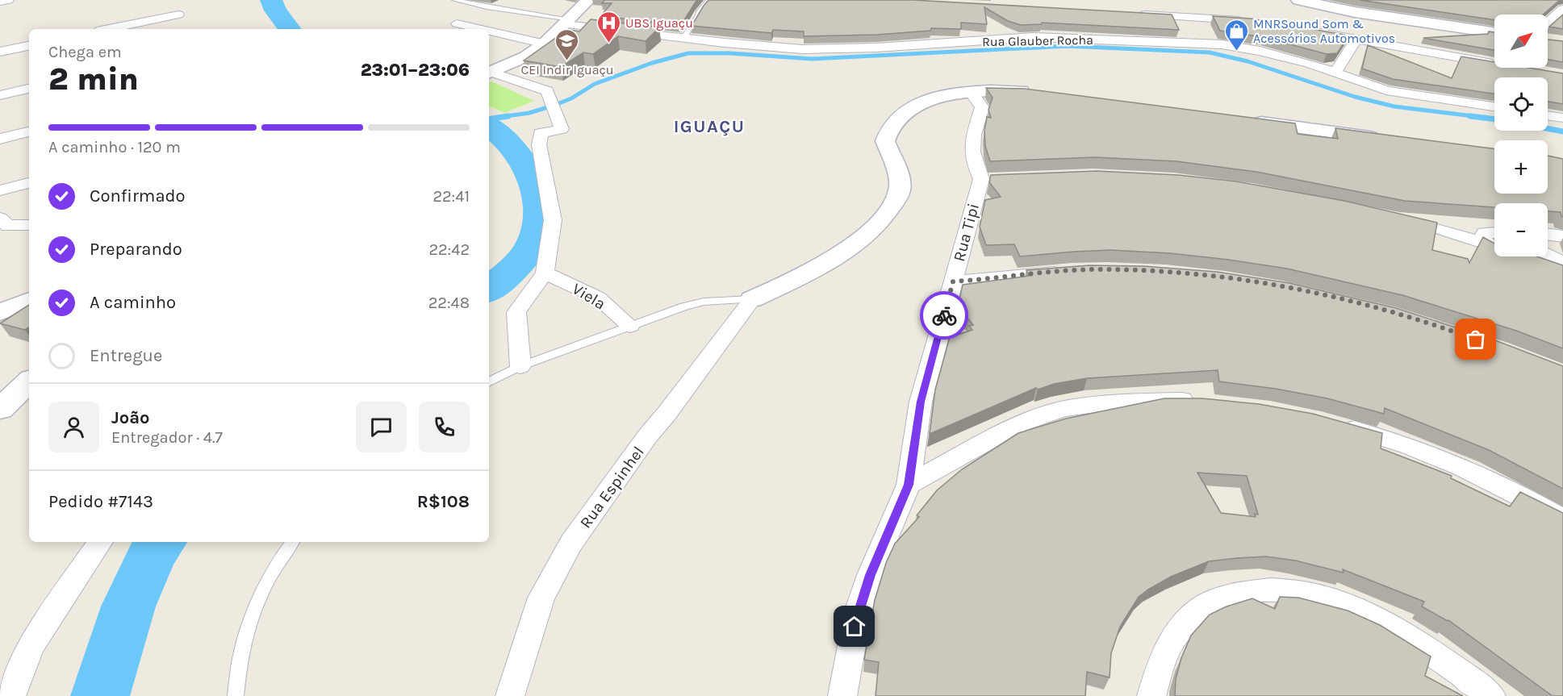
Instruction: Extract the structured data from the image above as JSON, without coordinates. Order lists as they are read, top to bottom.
{
  "streets": {
    "street": [
      "Rua Glauber Rocha",
      "Rua Tipi",
      "Viela",
      "Rua Espinhel"
    ]
  },
  "districts": ["IGUAÇU"],
  "places": {
    "hospital": ["UBS Iguaçu"],
    "shop": ["MNRSound Som & Acessórios Automotivos"],
    "school or university": ["CEI Indir Iguaçu"]
  },
  "north": "top right",
  "page": {
    "map_buttons": ["+", "−"],
    "heading": ["2 min", "Chega em", "23:01–23:06"],
    "panel": [
      "João",
      "Entregador · 4.7",
      "Pedido #7143",
      "R$108"
    ],
    "bar": "A caminho · 120 m",
    "list": [
      ["Confirmado", "22:41"],
      ["Preparando", "22:42"],
      ["A caminho", "22:48"],
      "Entregue"
    ]
  }
}
